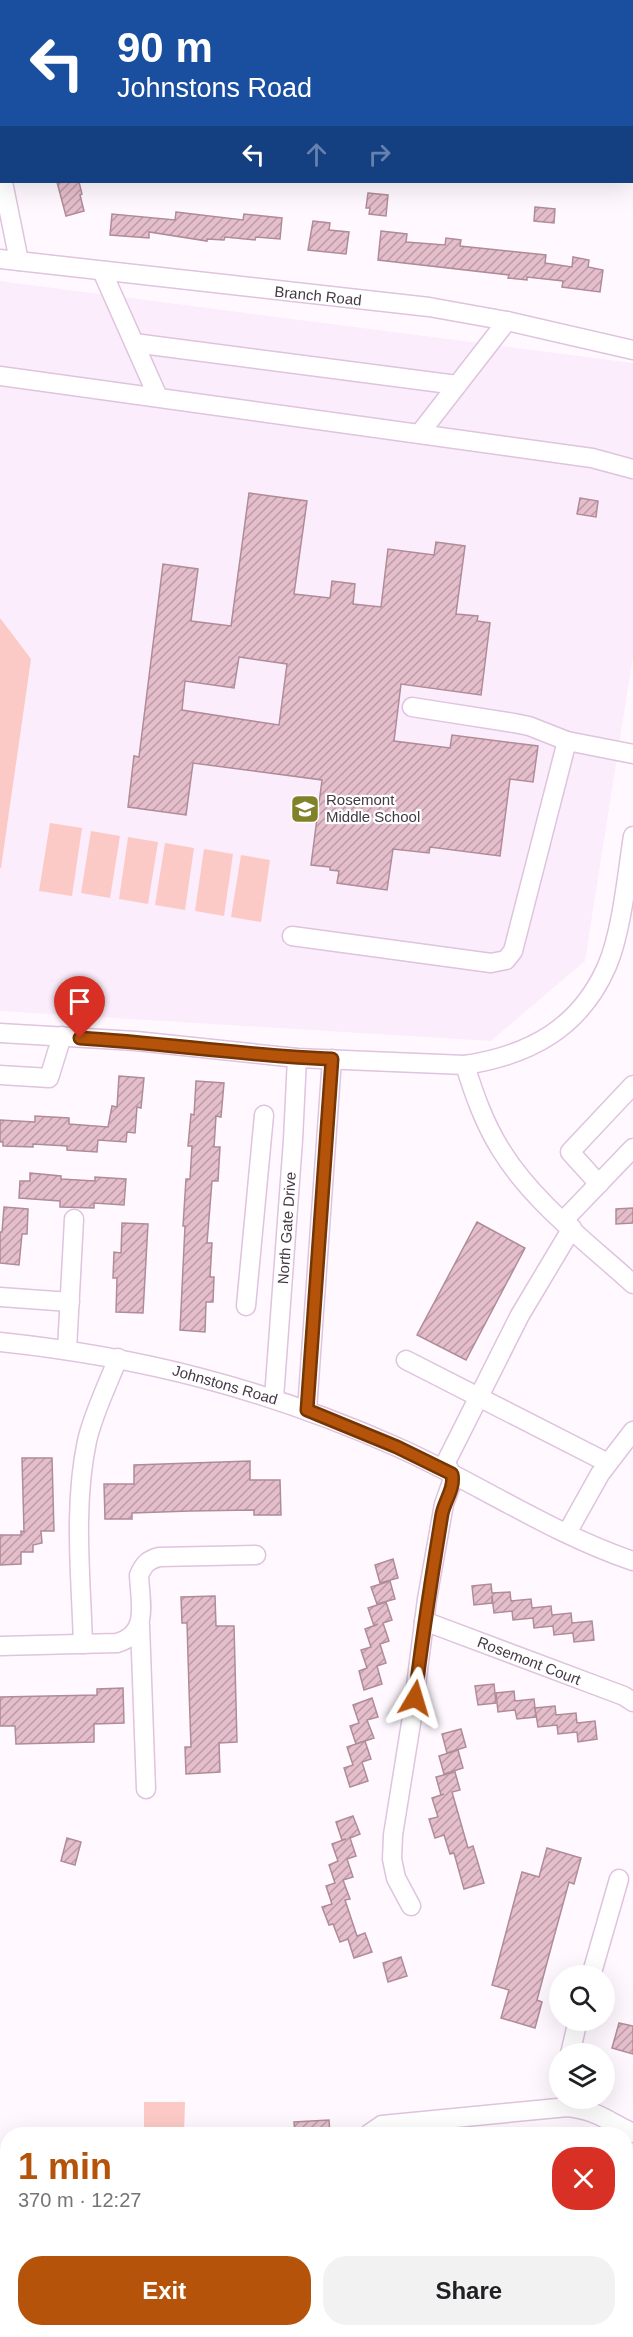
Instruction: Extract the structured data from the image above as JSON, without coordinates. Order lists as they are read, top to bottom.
{
  "streets": {
    "street": [
      "Branch Road",
      "North Gate Drive",
      "Johnstons Road",
      "Rosemont Court"
    ]
  },
  "crossings": [
    ["North Gate Drive", "Johnstons Road"]
  ],
  "places": {
    "school or university": ["Rosemont Middle School"]
  },
  "page": {
    "turn": ["90 m", "Johnstons Road"],
    "heading": ["1 min", "370 m · 12:27"],
    "buttons": ["Exit", "Share"]
  }
}
